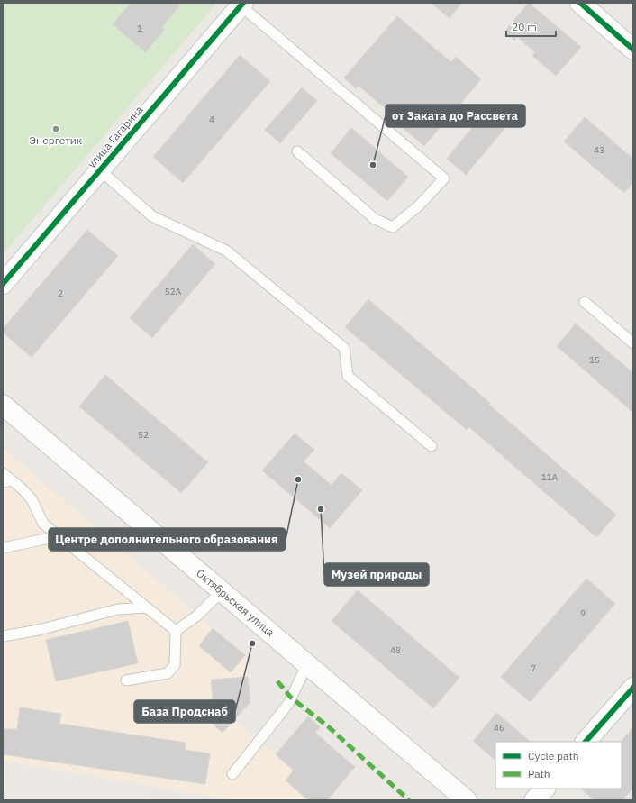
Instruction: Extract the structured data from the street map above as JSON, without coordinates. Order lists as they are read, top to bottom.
{
  "streets": {
    "main road": ["улица Гагарина", "Октябрьская улица"]
  },
  "places": [
    "Энергетик",
    "от Заката до Рассвета",
    "Центре дополнительного образования",
    "Музей природы",
    "База Продснаб"
  ],
  "house_numbers": [
    "1",
    "4",
    "43",
    "52А",
    "2",
    "15",
    "52",
    "11А",
    "9",
    "48",
    "7",
    "46"
  ],
  "legend": ["Cycle path", "Path"],
  "scale_bar": "20 m"
}
